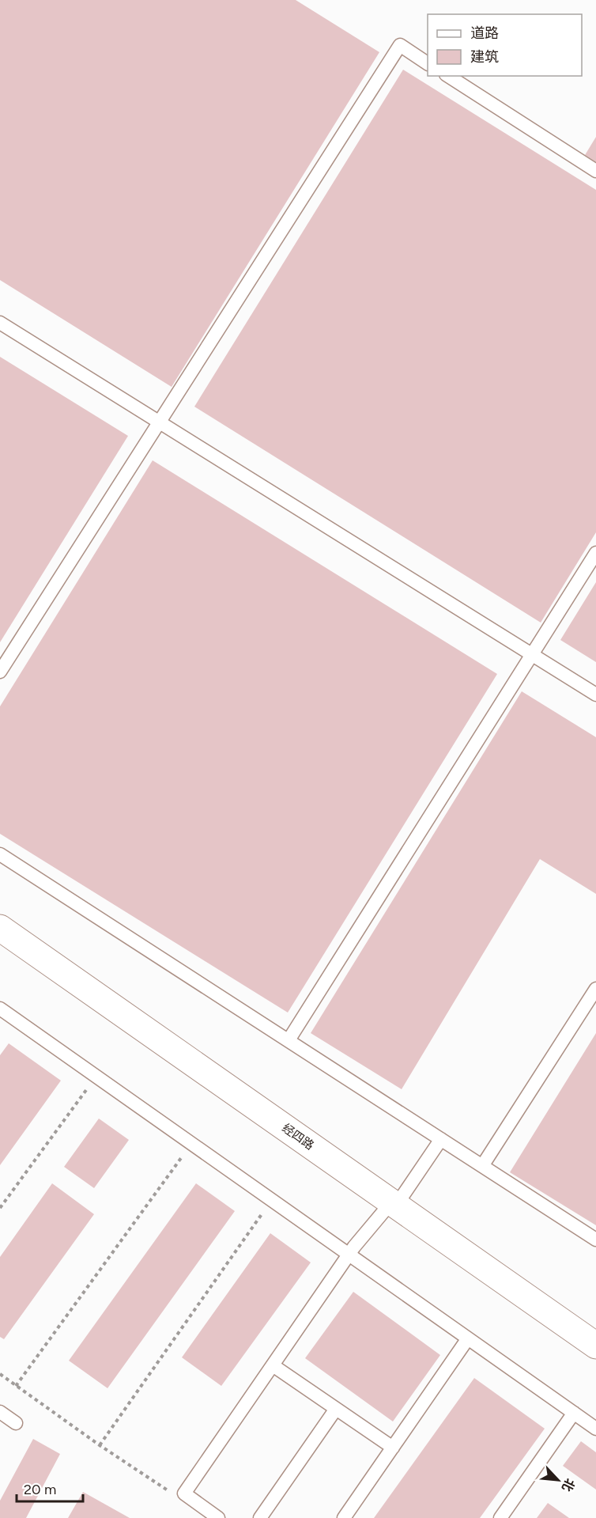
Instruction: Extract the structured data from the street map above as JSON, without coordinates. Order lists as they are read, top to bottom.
{
  "streets": {
    "street": ["经四路"]
  },
  "legend": ["道路", "建筑"],
  "scale_bar": "20 m",
  "north": "bottom right"
}
